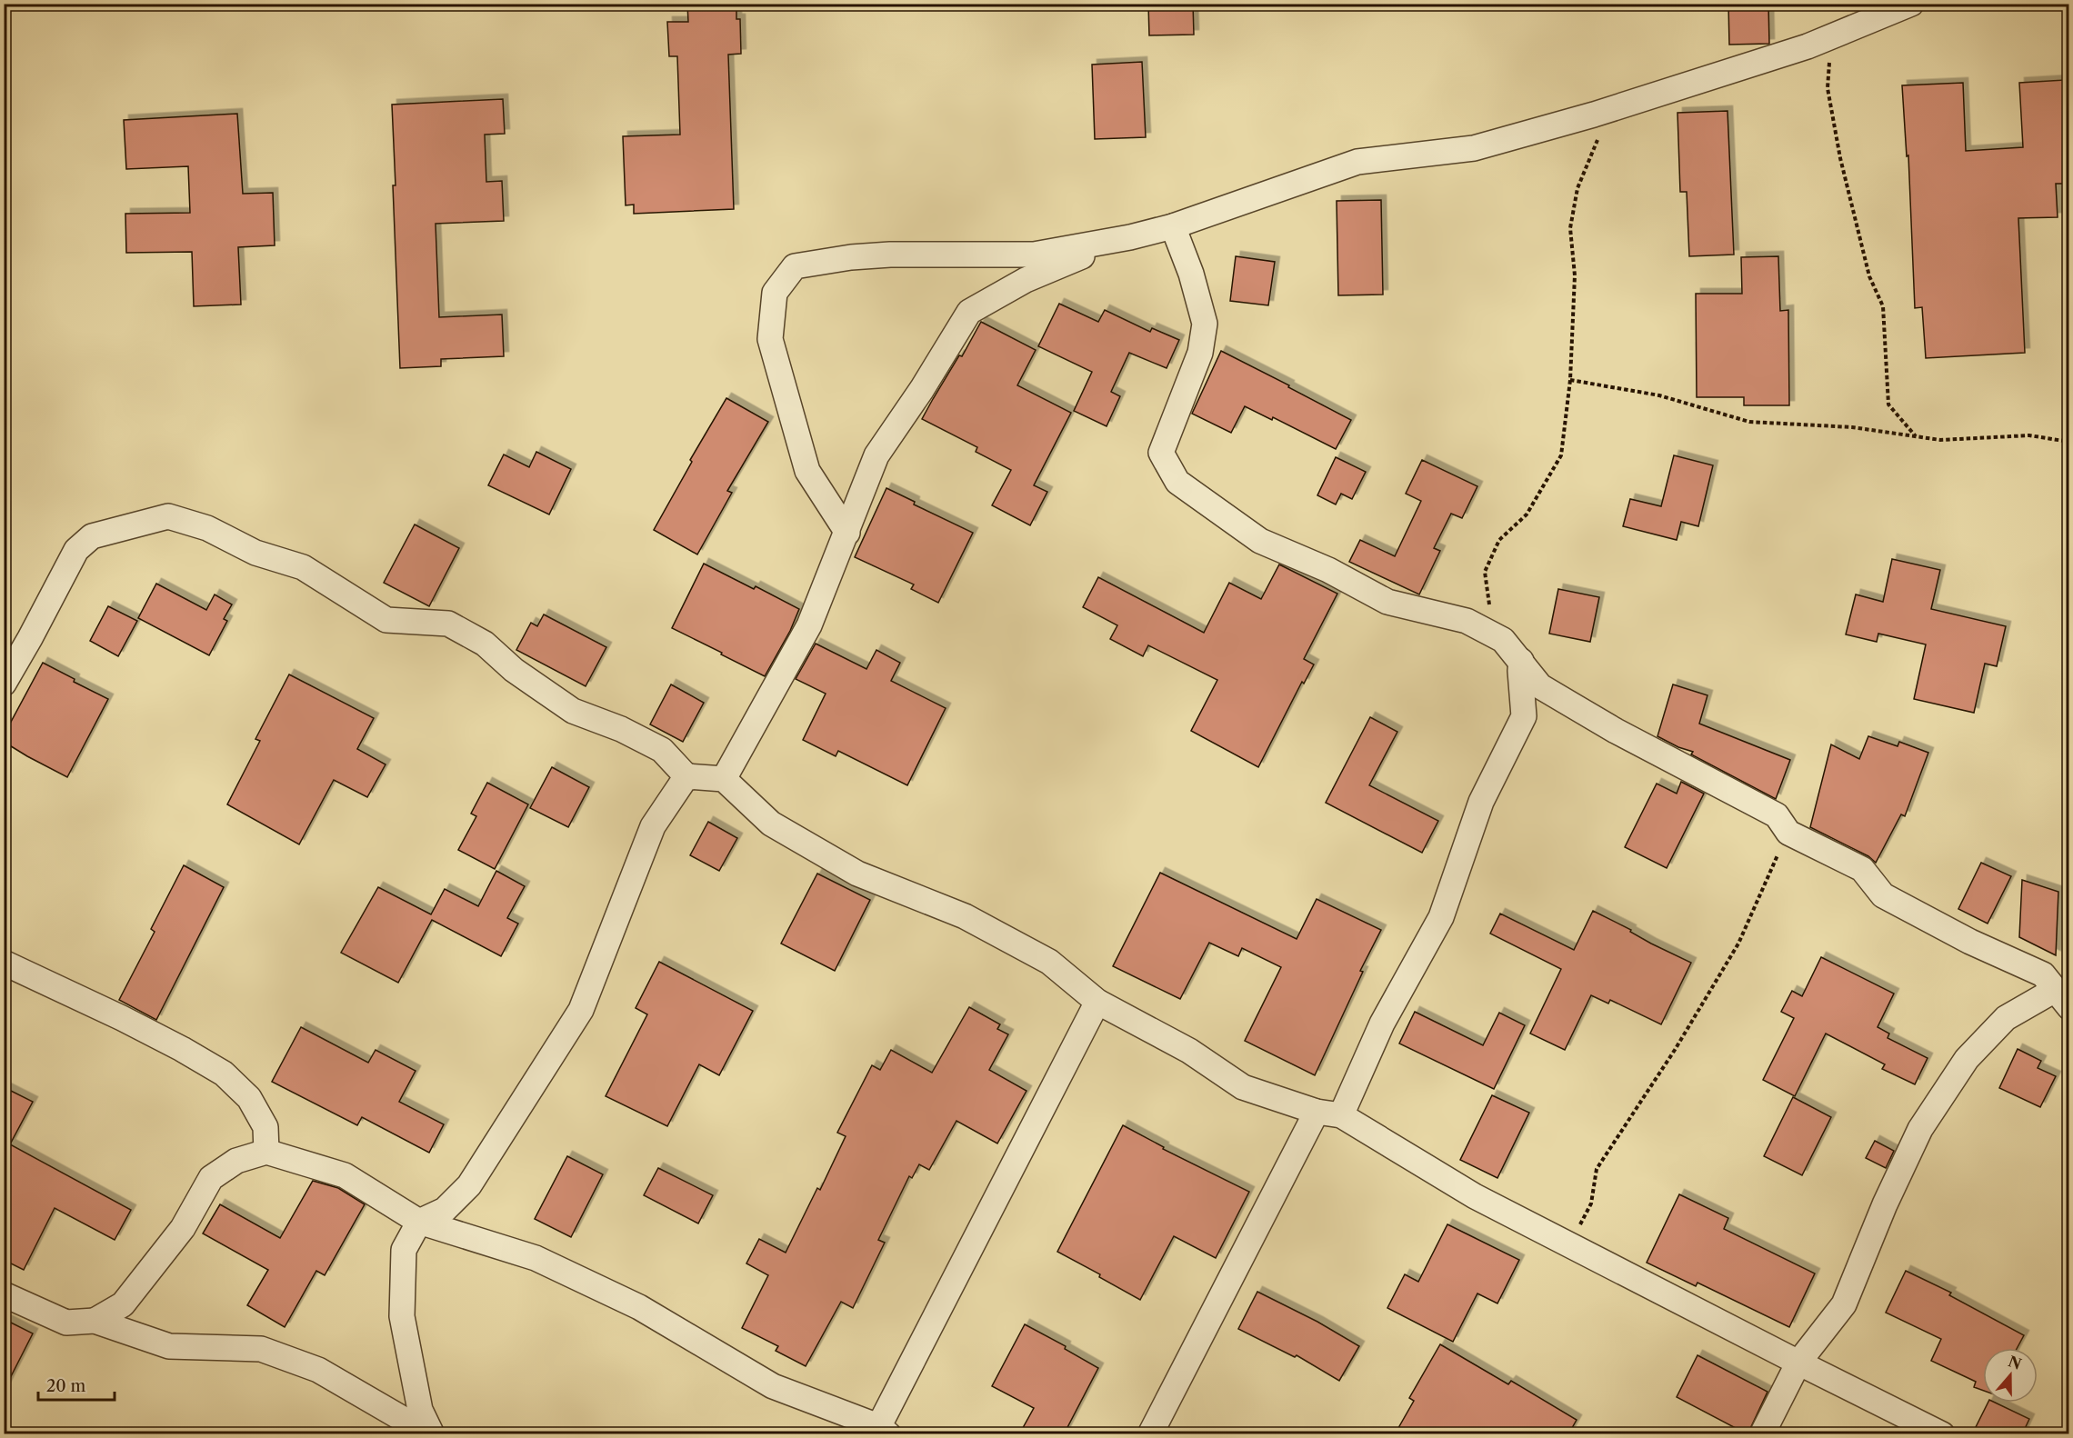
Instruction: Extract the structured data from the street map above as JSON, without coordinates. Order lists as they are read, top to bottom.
{
  "scale_bar": "20 m",
  "north": "top"
}
